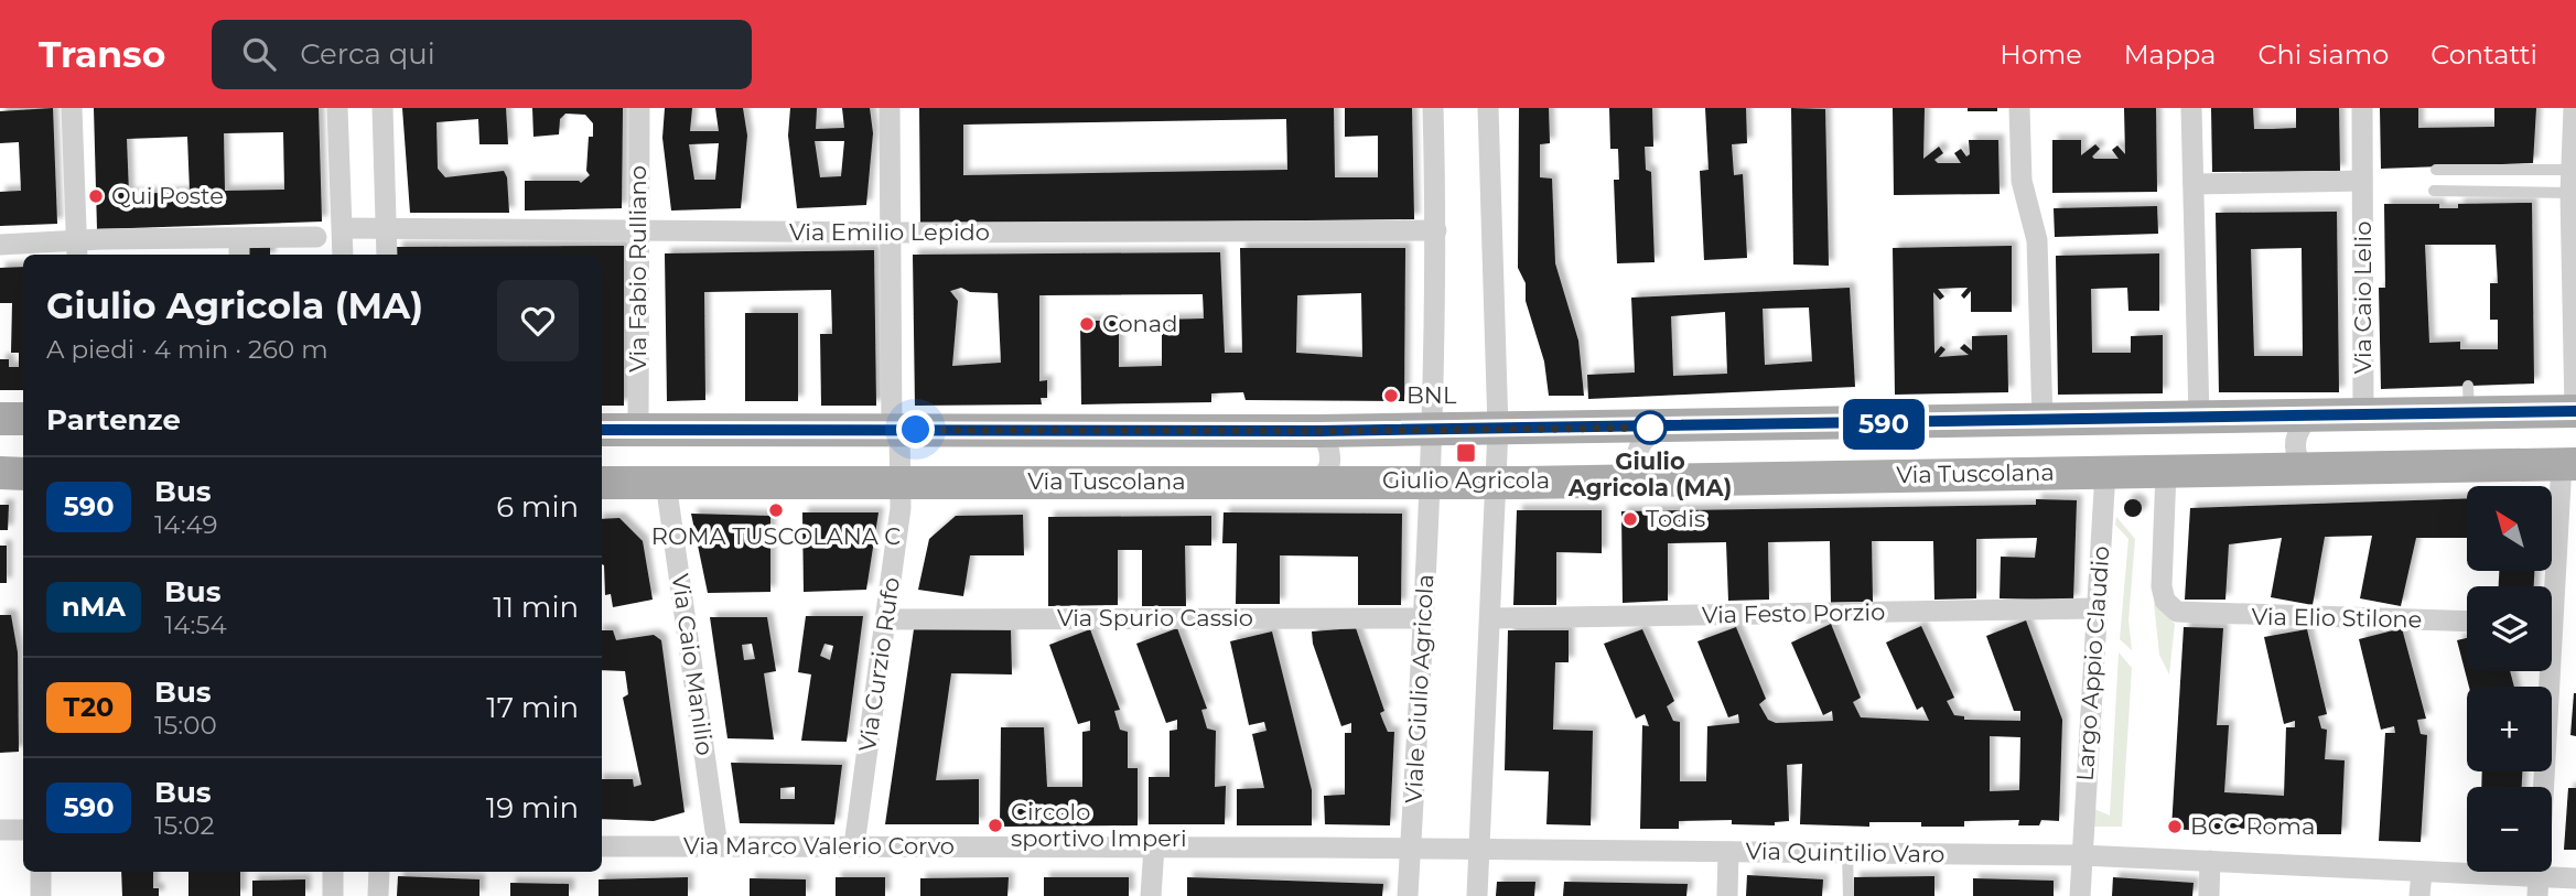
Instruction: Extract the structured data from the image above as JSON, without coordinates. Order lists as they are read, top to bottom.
{
  "streets": {
    "main road": ["Via Tuscolana"],
    "street": [
      "Via Emilio Lepido",
      "Via Fabio Rulliano",
      "Via Caio Lelio",
      "Via Festo Porzio",
      "Via Spurio Cassio",
      "Via Elio Stilone",
      "Largo Appio Claudio",
      "Via Caio Manilio",
      "Via Curzio Rufo",
      "Viale Giulio Agricola",
      "Via Marco Valerio Corvo",
      "Via Quintilio Varo"
    ]
  },
  "crossings": [
    ["Via Emilio Lepido", "Via Fabio Rulliano"],
    ["Via Tuscolana", "Via Elio Stilone"],
    ["Via Tuscolana", "Largo Appio Claudio"],
    ["Via Tuscolana", "Via Caio Manilio"],
    ["Via Tuscolana", "Via Curzio Rufo"],
    ["Via Tuscolana", "Viale Giulio Agricola"],
    ["Via Festo Porzio", "Largo Appio Claudio"],
    ["Via Spurio Cassio", "Via Curzio Rufo"],
    ["Via Spurio Cassio", "Viale Giulio Agricola"],
    ["Largo Appio Claudio", "Via Quintilio Varo"],
    ["Via Caio Manilio", "Via Marco Valerio Corvo"],
    ["Via Curzio Rufo", "Via Marco Valerio Corvo"],
    ["Viale Giulio Agricola", "Via Marco Valerio Corvo"],
    ["Viale Giulio Agricola", "Via Quintilio Varo"],
    ["Via Marco Valerio Corvo", "Via Quintilio Varo"]
  ],
  "places": {
    "other": [
      "Qui Poste",
      "Conad",
      "BNL",
      "Giulio Agricola (MA)",
      "ROMA TUSCOLANA C",
      "Todis",
      "Circolo sportivo Imperi",
      "BCC Roma"
    ],
    "transit": ["Giulio Agricola"]
  },
  "lines": ["bus line 590"],
  "north": "top left",
  "page": {
    "header": "Transo",
    "search": "Cerca qui",
    "nav": [
      "Home",
      "Mappa",
      "Chi siamo",
      "Contatti"
    ],
    "on_map": "590",
    "heading": [
      ["Giulio Agricola (MA)", "A piedi · 4 min · 260 m"],
      "Partenze"
    ],
    "list": [
      {
        "mark": "590",
        "name": "Bus",
        "note": "14:49",
        "value": "6 min"
      },
      {
        "mark": "nMA",
        "name": "Bus",
        "note": "14:54",
        "value": "11 min"
      },
      {
        "mark": "T20",
        "name": "Bus",
        "note": "15:00",
        "value": "17 min"
      },
      {
        "mark": "590",
        "name": "Bus",
        "note": "15:02",
        "value": "19 min"
      }
    ],
    "map_buttons": ["+", "−"]
  }
}
